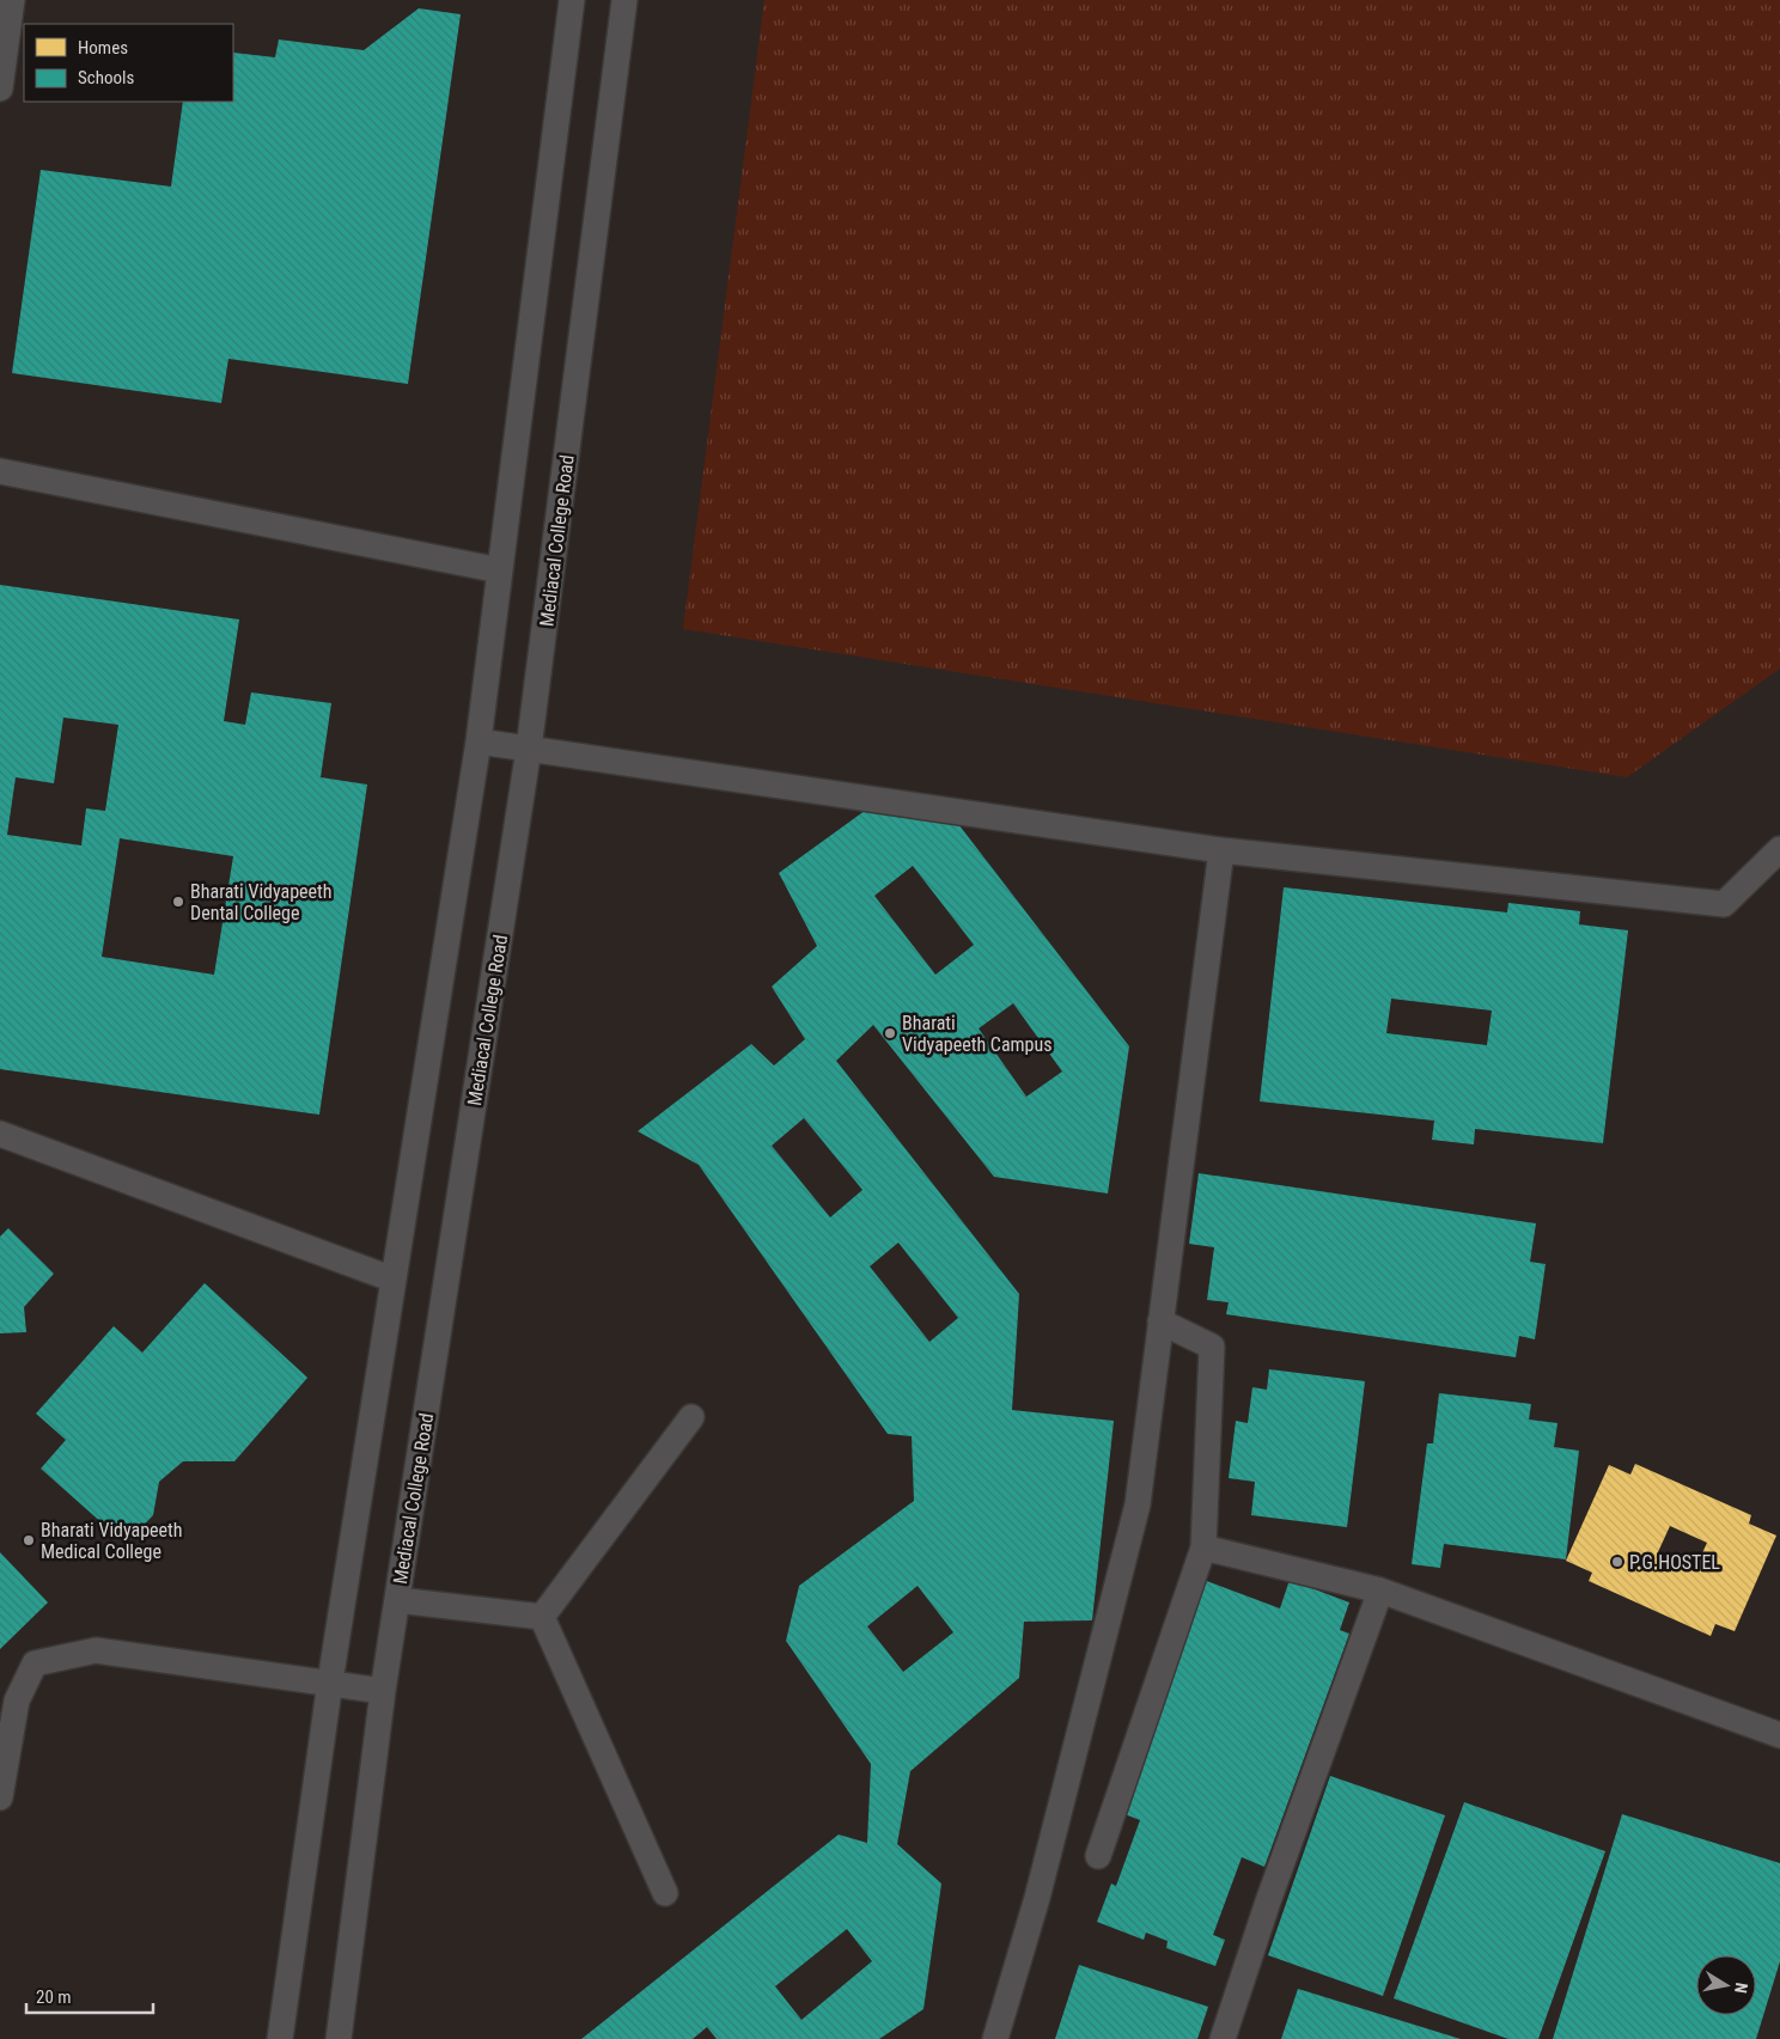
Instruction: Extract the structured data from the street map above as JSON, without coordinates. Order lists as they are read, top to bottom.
{
  "streets": {
    "lane": ["Mediacal College Road"]
  },
  "places": [
    "Bharati Vidyapeeth Dental College",
    "Bharati Vidyapeeth Campus",
    "Bharati Vidyapeeth Medical College",
    "P.G.HOSTEL"
  ],
  "legend": ["Homes", "Schools"],
  "scale_bar": "20 m",
  "north": "right"
}
